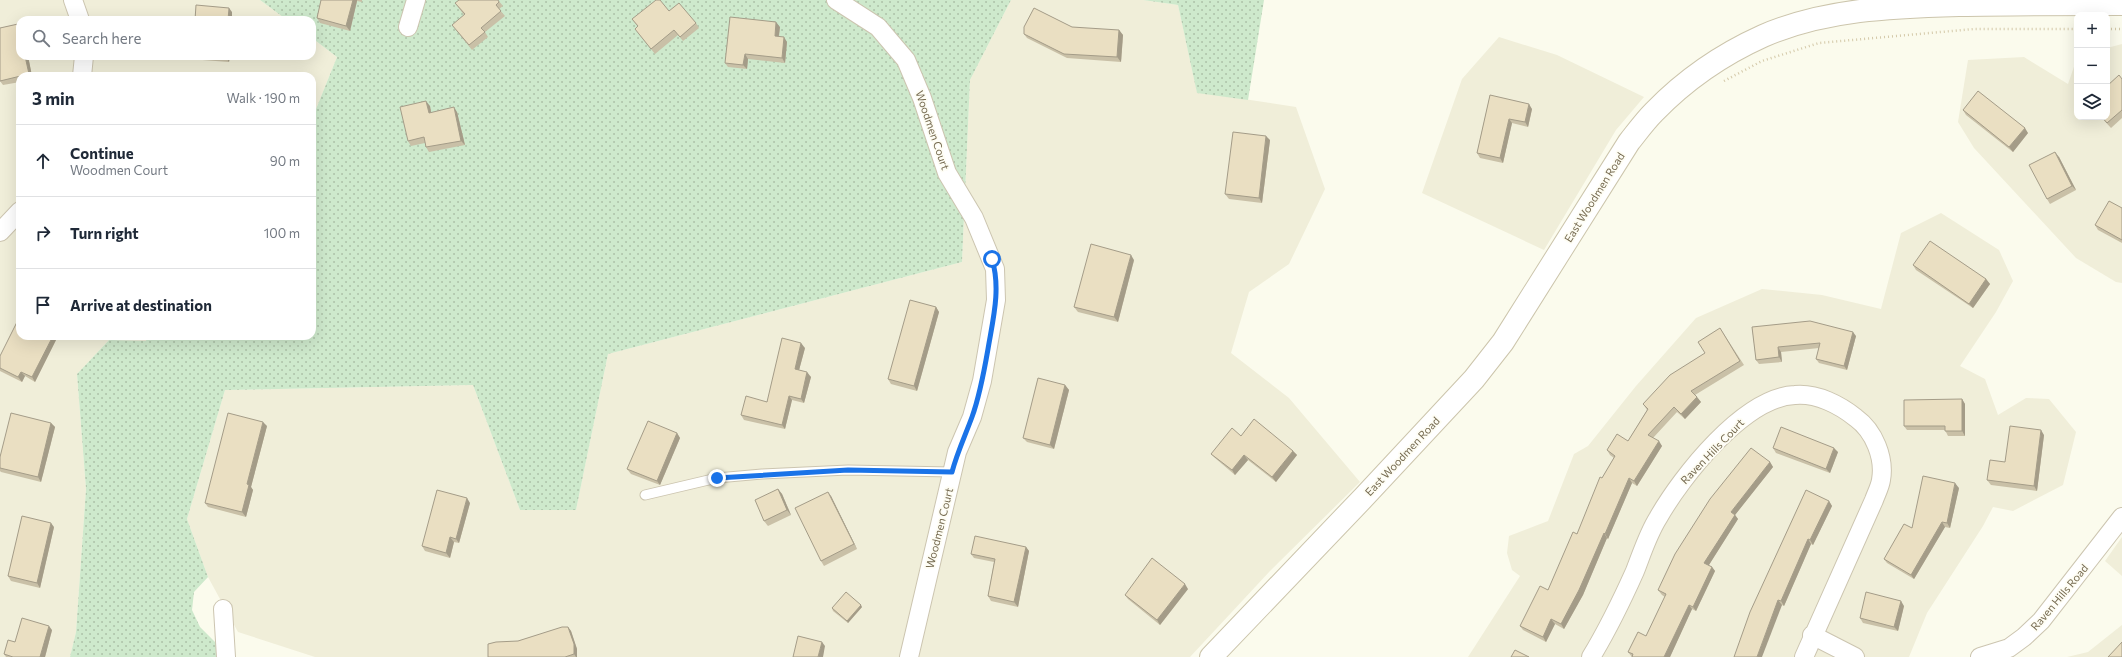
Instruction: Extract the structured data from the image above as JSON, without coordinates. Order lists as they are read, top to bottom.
{
  "streets": {
    "main road": ["East Woodmen Road"],
    "street": ["Woodmen Court", "Raven Hills Court", "Raven Hills Road"]
  },
  "page": {
    "map_buttons": ["+", "−"],
    "search": "Search here",
    "heading": ["3 min", "Walk · 190 m"],
    "list": [
      ["Continue", "Woodmen Court", "90 m"],
      ["Turn right", "100 m"],
      "Arrive at destination"
    ]
  }
}
